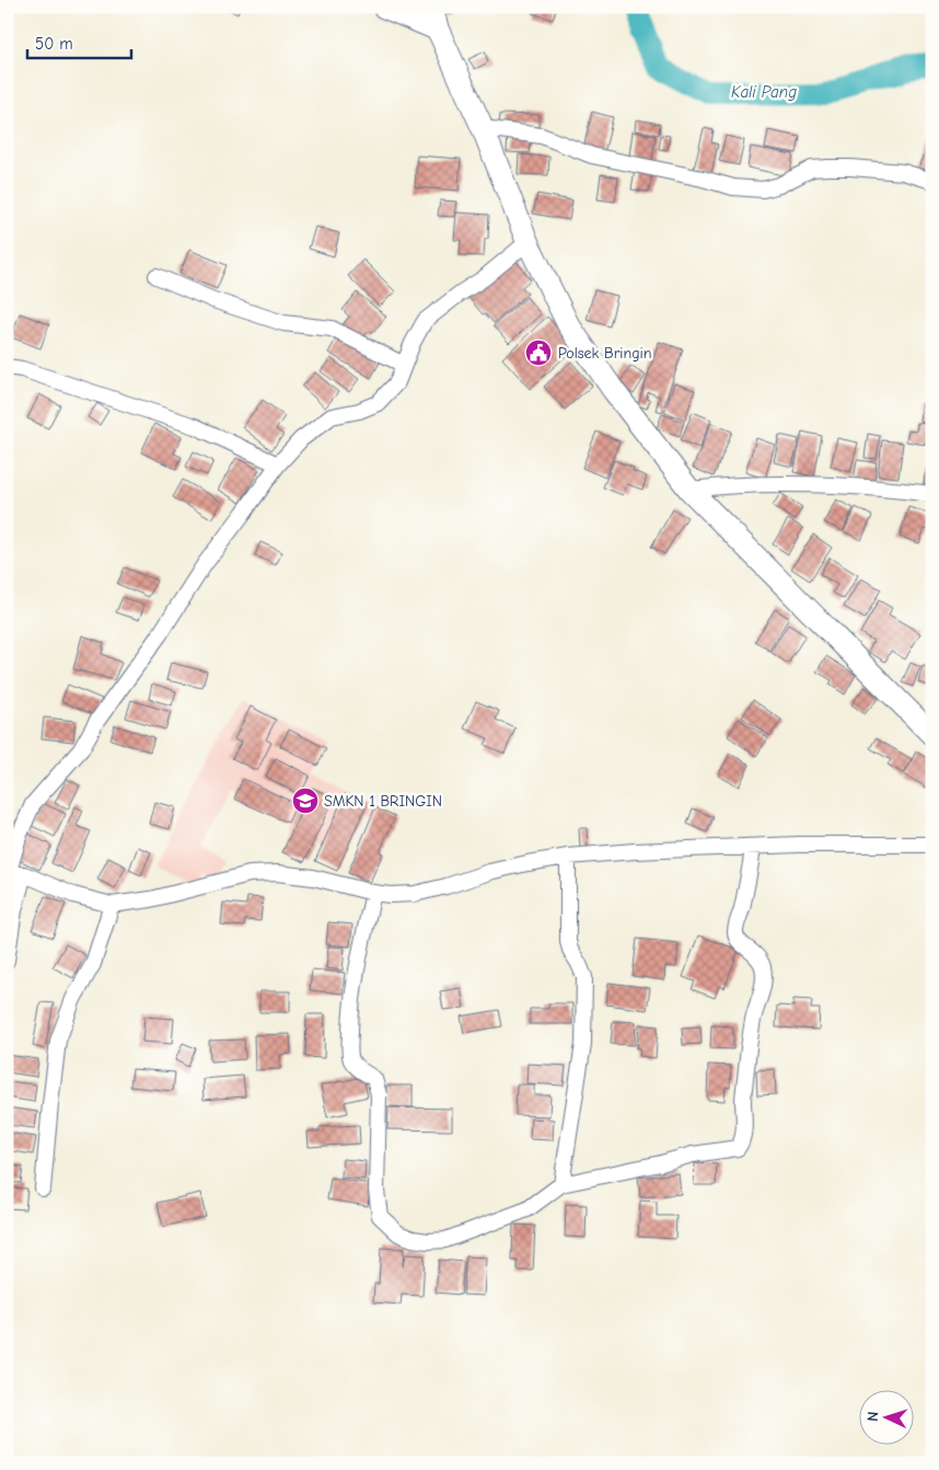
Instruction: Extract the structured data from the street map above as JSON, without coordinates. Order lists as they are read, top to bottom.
{
  "water": ["Kali Pang"],
  "places": {
    "public building": ["Polsek Bringin"],
    "school or university": ["SMKN 1 BRINGIN"]
  },
  "scale_bar": "50 m",
  "north": "left"
}
